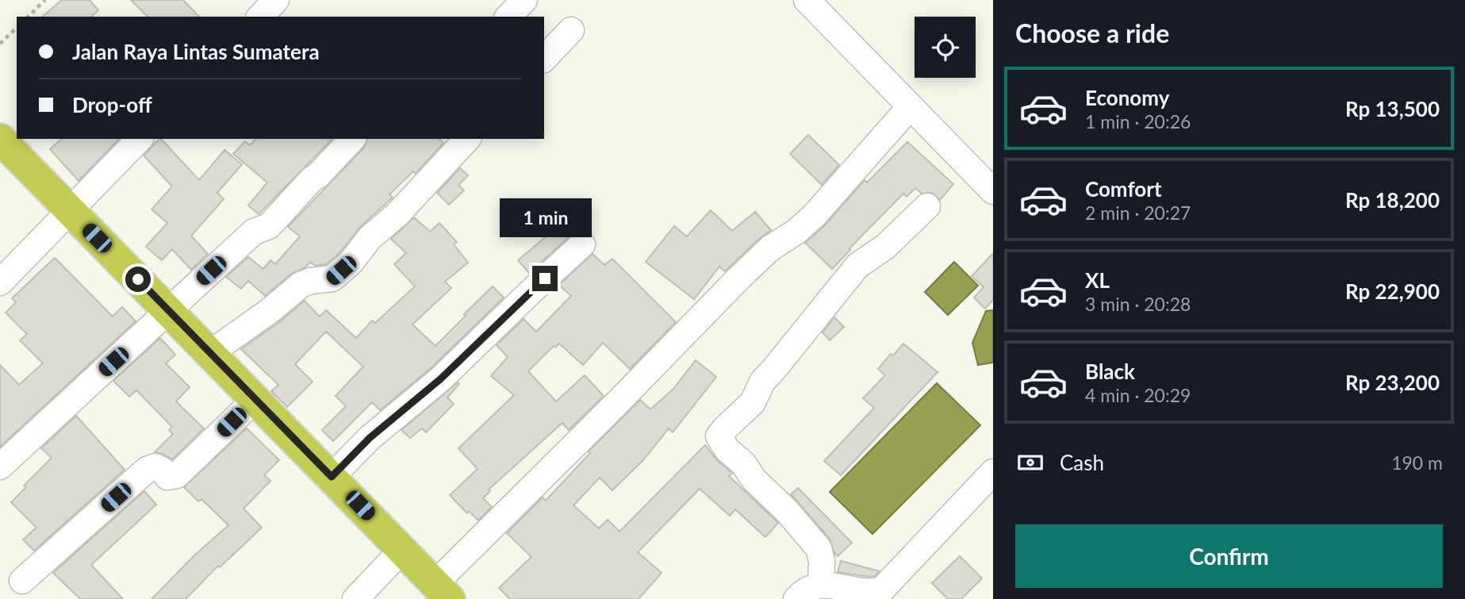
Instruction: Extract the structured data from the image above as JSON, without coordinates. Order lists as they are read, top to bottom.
{
  "page": {
    "heading": "Choose a ride",
    "banner": ["Jalan Raya Lintas Sumatera", "Drop-off"],
    "list": [
      {
        "name": "Economy",
        "note": "1 min · 20:26",
        "value": "Rp 13,500"
      },
      {
        "name": "Comfort",
        "note": "2 min · 20:27",
        "value": "Rp 18,200"
      },
      {
        "name": "XL",
        "note": "3 min · 20:28",
        "value": "Rp 22,900"
      },
      {
        "name": "Black",
        "note": "4 min · 20:29",
        "value": "Rp 23,200"
      }
    ],
    "bubble": "1 min",
    "pay": ["Cash", "190 m"],
    "buttons": "Confirm"
  }
}
